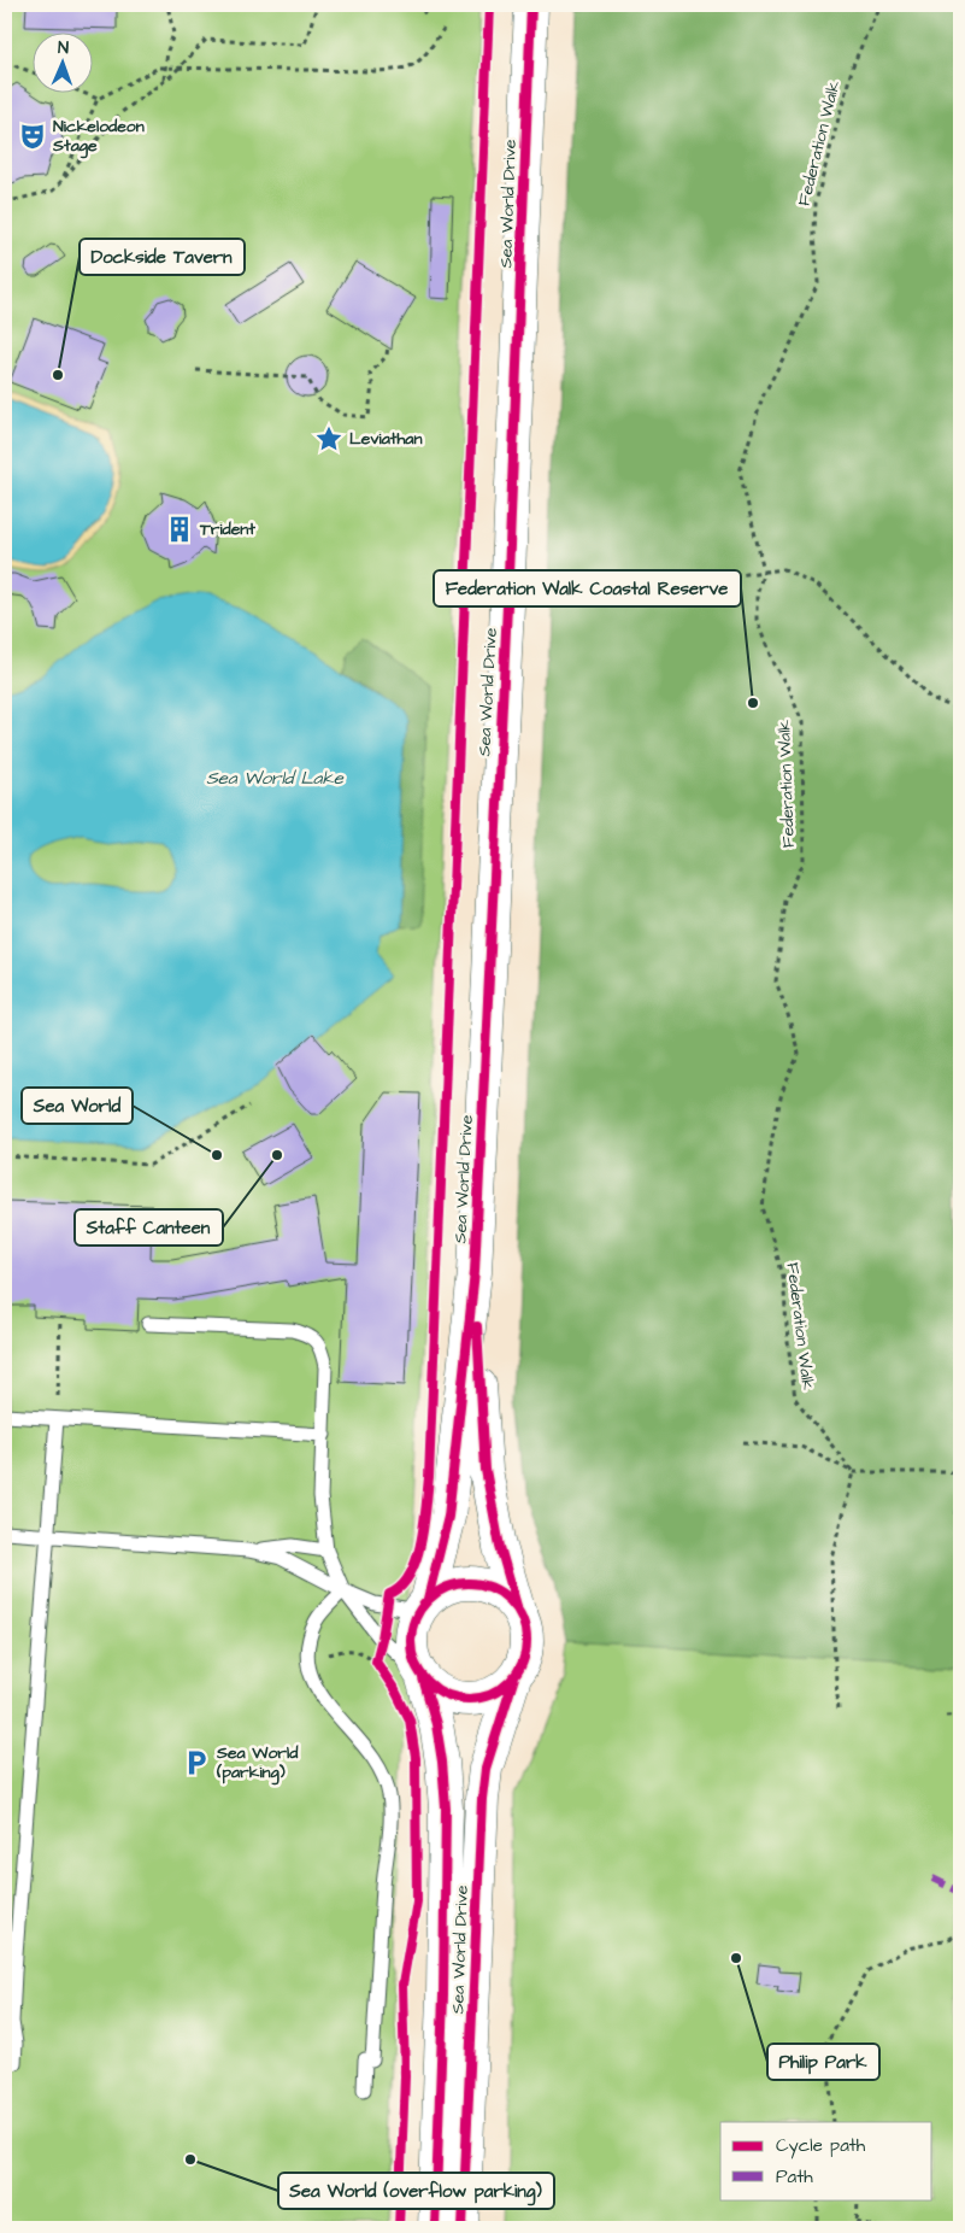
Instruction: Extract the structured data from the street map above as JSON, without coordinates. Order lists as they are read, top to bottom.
{
  "streets": {
    "street": ["Sea World Drive"],
    "path": ["Federation Walk"]
  },
  "water": ["Sea World Lake"],
  "places": {
    "theatre": ["Nickelodeon Stage"],
    "other": [
      "Dockside Tavern",
      "Federation Walk Coastal Reserve",
      "Sea World",
      "Staff Canteen",
      "Philip Park",
      "Sea World (overflow parking)"
    ],
    "place": ["Leviathan"],
    "building": ["Trident"],
    "parking": ["Sea World (parking)"]
  },
  "legend": ["Cycle path", "Path"],
  "north": "top"
}
